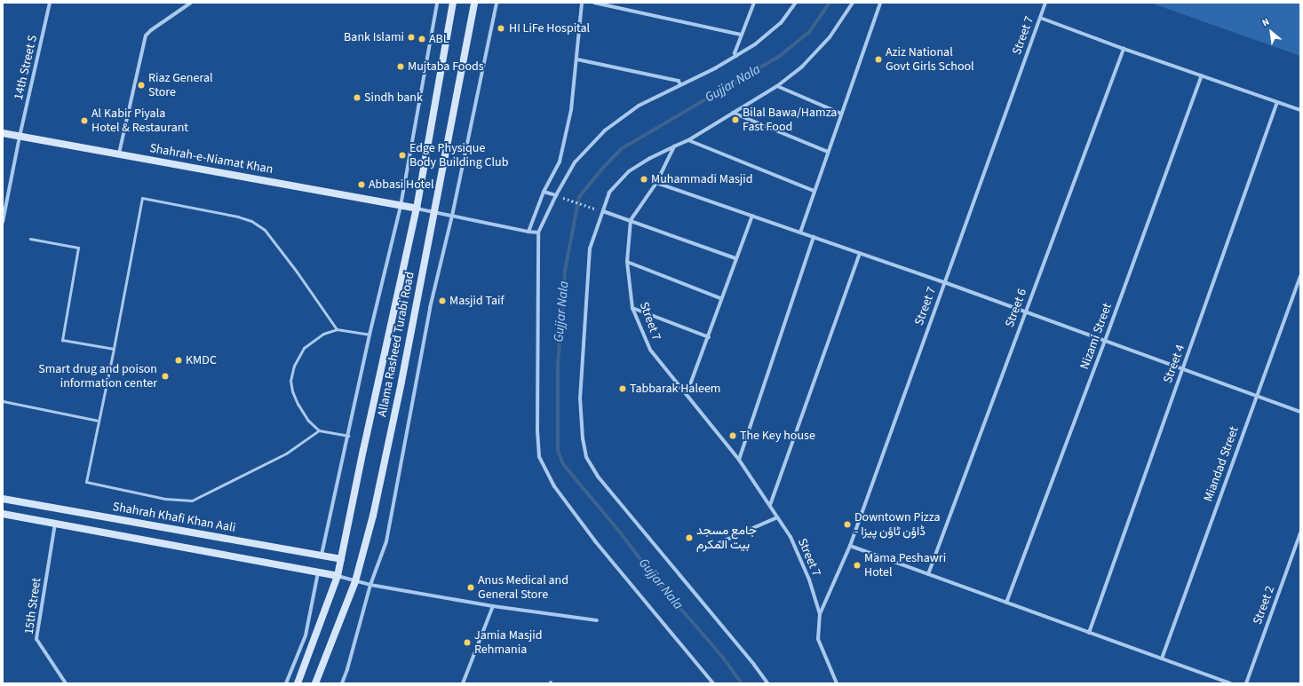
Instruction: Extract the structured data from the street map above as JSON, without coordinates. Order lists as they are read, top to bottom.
{
  "streets": {
    "main road": ["Shahrah-e-Niamat Khan", "Allama Rasheed Turabi Road", "Shahrah Khafi Khan Aali"],
    "street": [
      "Street 7",
      "14th Street S",
      "Street 6",
      "Nizami Street",
      "Street 4",
      "Miandad Street",
      "Street 2",
      "15th Street"
    ]
  },
  "crossings": [
    ["14th Street S", "Shahrah-e-Niamat Khan"],
    ["Shahrah-e-Niamat Khan", "Allama Rasheed Turabi Road"],
    ["Allama Rasheed Turabi Road", "Shahrah Khafi Khan Aali"]
  ],
  "water": ["Gujjar Nala"],
  "places": [
    "HI LiFe Hospital",
    "Bank Islami",
    "ABL",
    "Aziz National Govt Girls School",
    "Mujtaba Foods",
    "Riaz General Store",
    "Sindh bank",
    "Bilal Bawa/Hamza Fast Food",
    "Al Kabir Piyala Hotel & Restaurant",
    "Edge Physique Body Building Club",
    "Muhammadi Masjid",
    "Abbasi Hotel",
    "Masjid Taif",
    "KMDC",
    "Smart drug and poison information center",
    "Tabbarak Haleem",
    "The Key house",
    "Downtown Pizza - ڈاؤن ٹاؤن پیزا",
    "جامع مسجد بیت المکرم",
    "Mama Peshawri Hotel",
    "Anus Medical and General Store",
    "Jamia Masjid Rehmania"
  ],
  "north": "top left"
}
